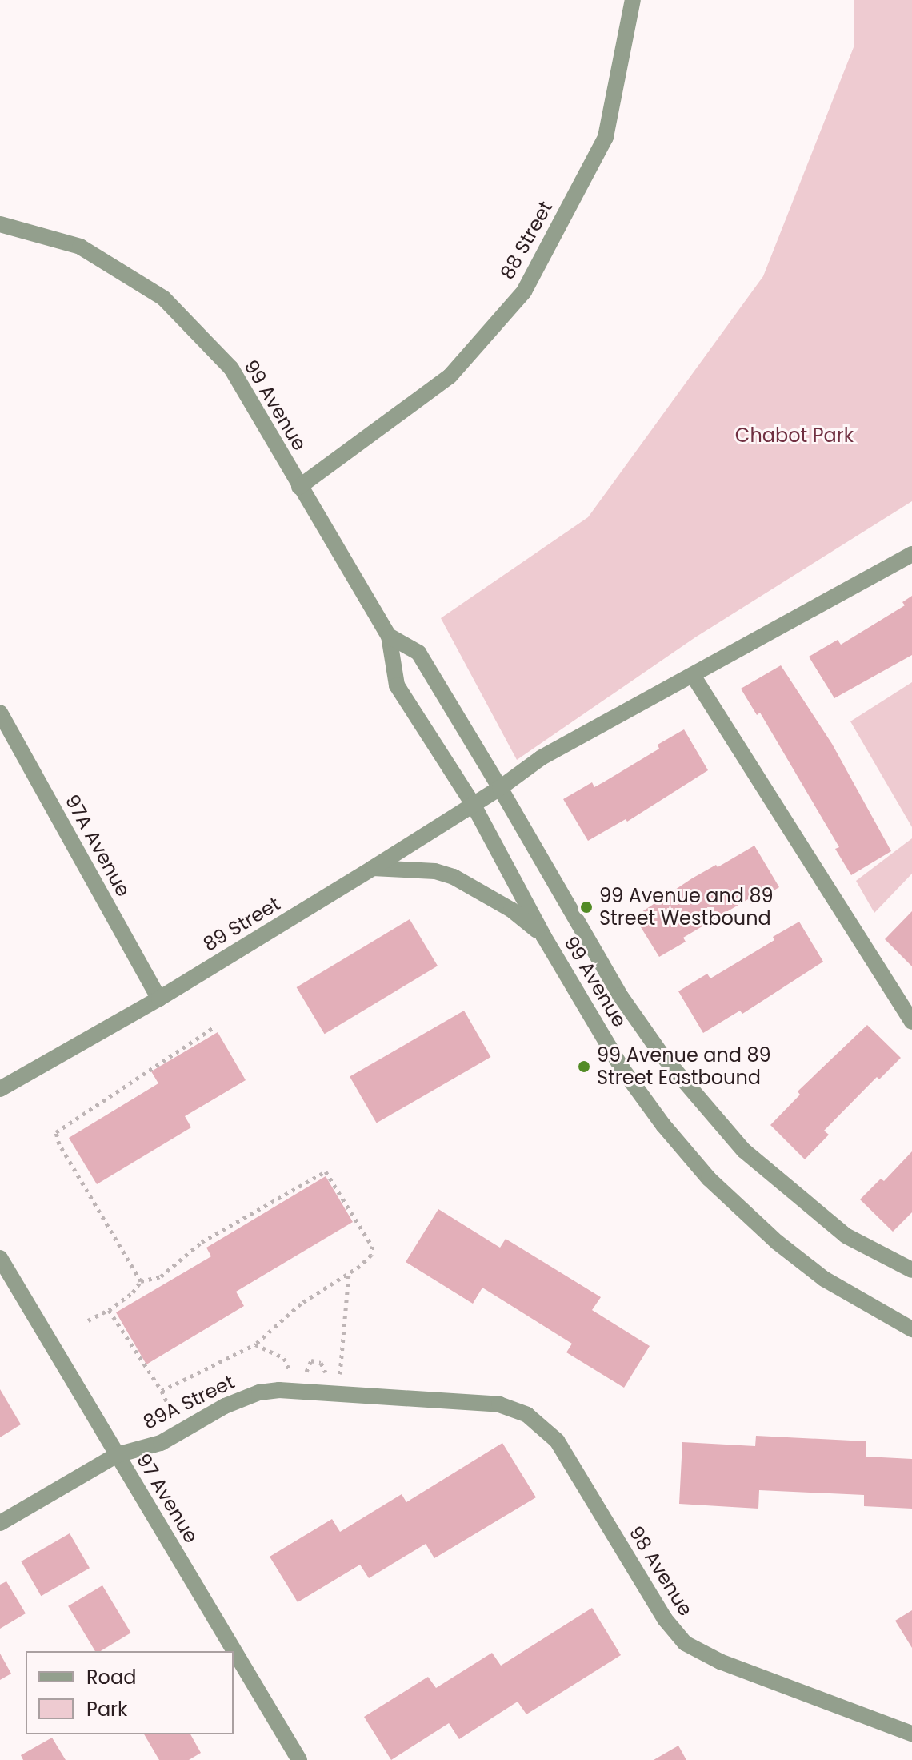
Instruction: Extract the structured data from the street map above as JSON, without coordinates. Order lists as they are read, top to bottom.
{
  "streets": {
    "street": [
      "88 Street",
      "99 Avenue",
      "97A Avenue",
      "89 Street",
      "89A Street",
      "97 Avenue",
      "98 Avenue"
    ]
  },
  "crossings": [
    ["88 Street", "99 Avenue"],
    ["99 Avenue", "89 Street"],
    ["97A Avenue", "89 Street"],
    ["89A Street", "97 Avenue"],
    ["89A Street", "98 Avenue"]
  ],
  "parks": ["Chabot Park"],
  "places": ["99 Avenue and 89 Street Westbound", "99 Avenue and 89 Street Eastbound"],
  "legend": ["Road", "Park"]
}
